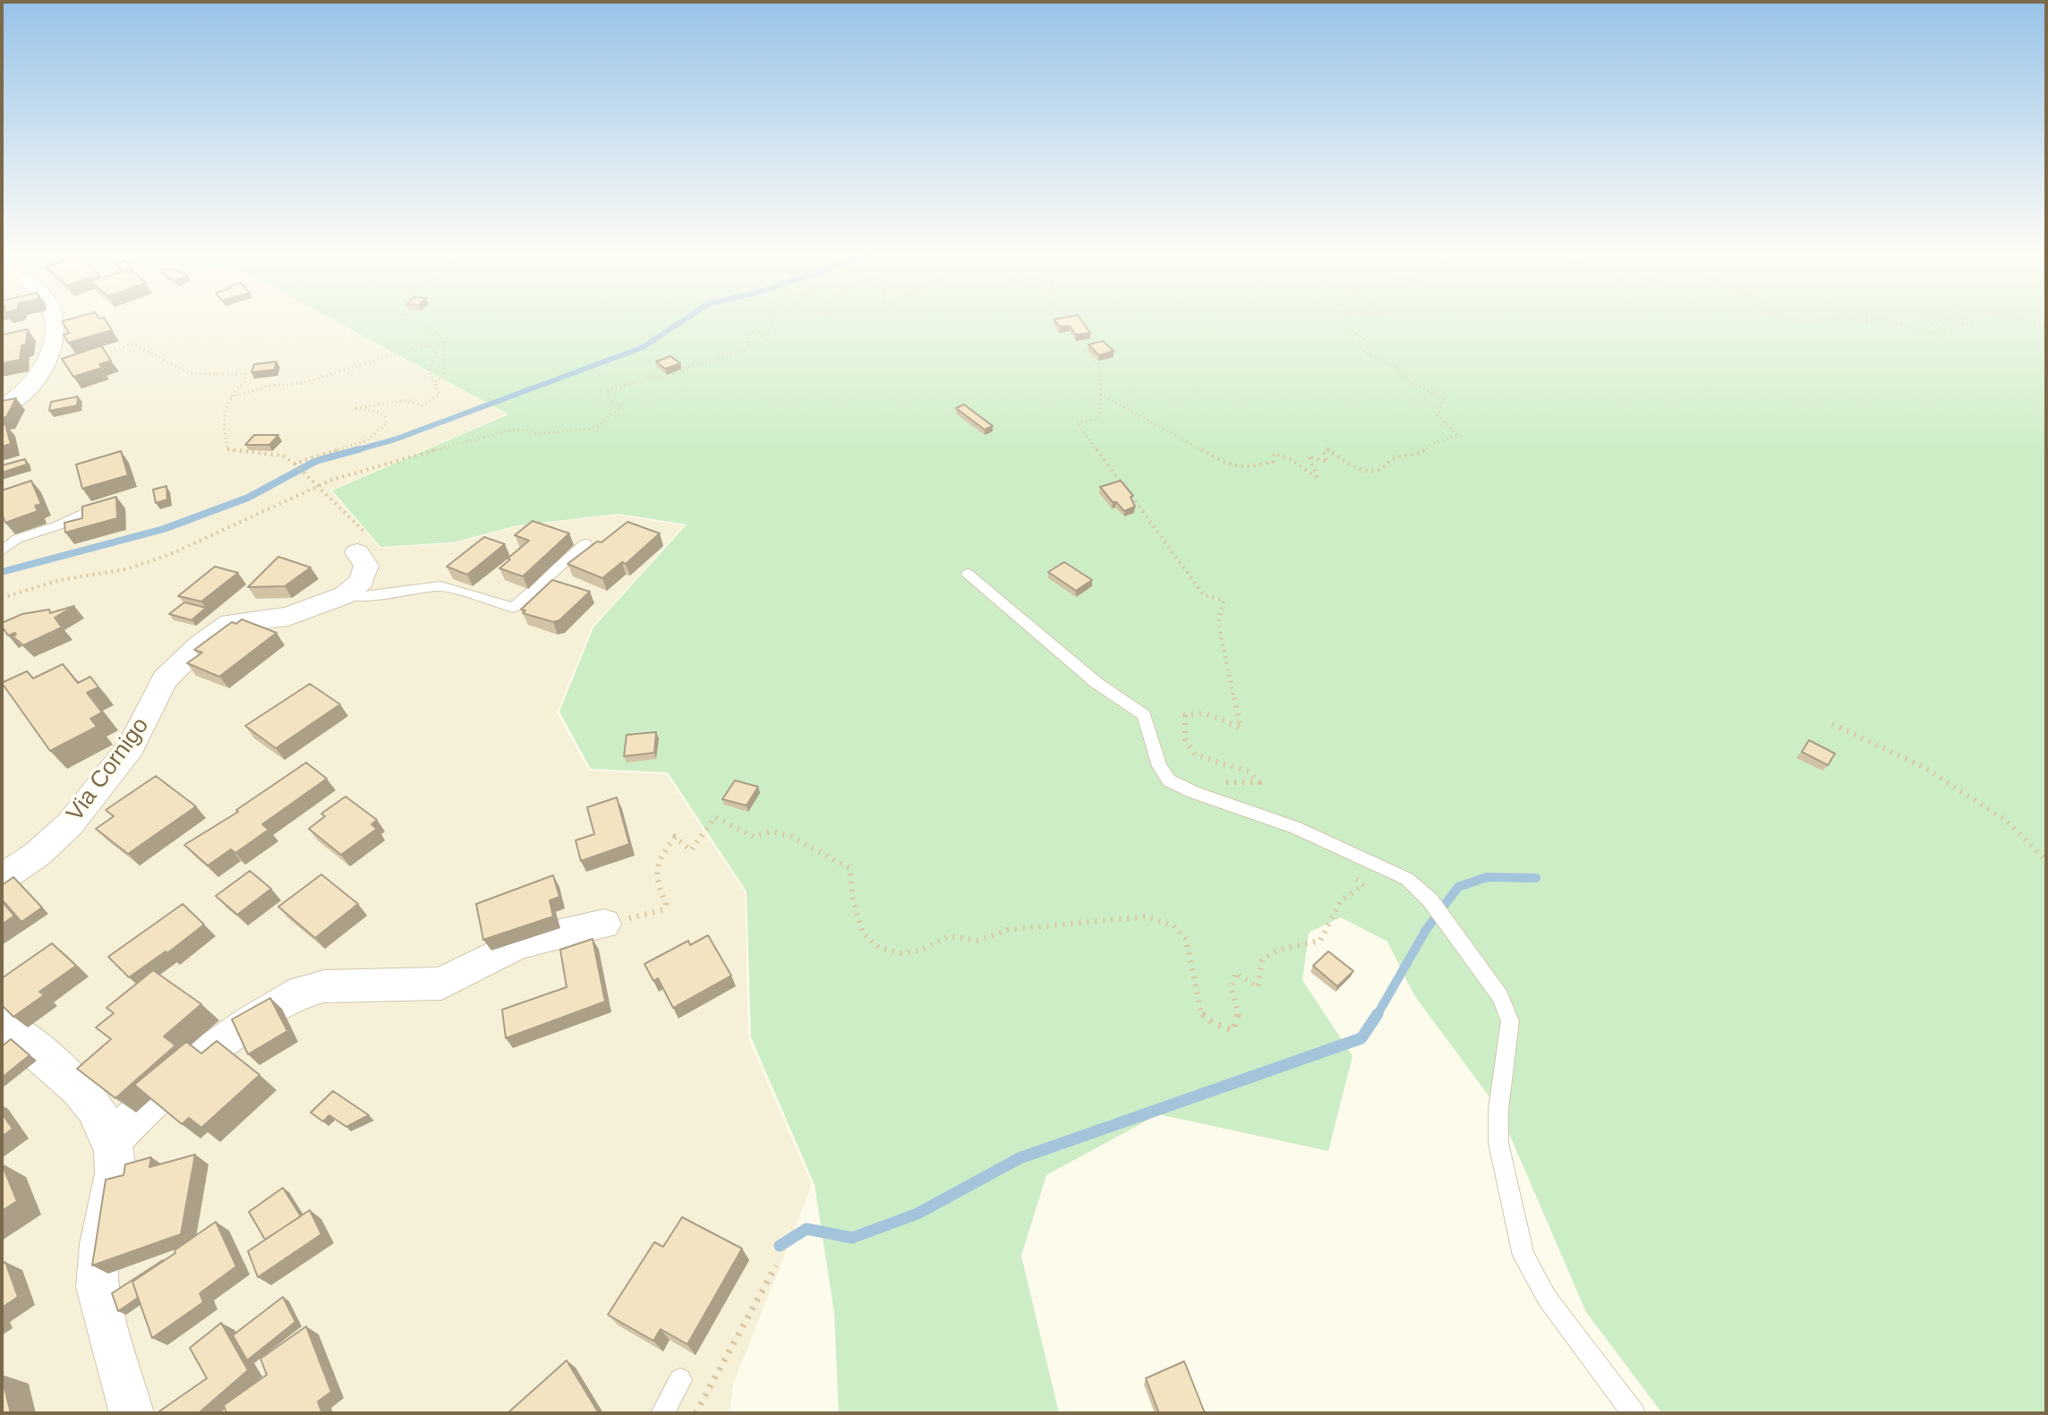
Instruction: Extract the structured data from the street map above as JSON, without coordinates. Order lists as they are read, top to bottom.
{
  "streets": {
    "street": ["Via Cornigo"]
  }
}
